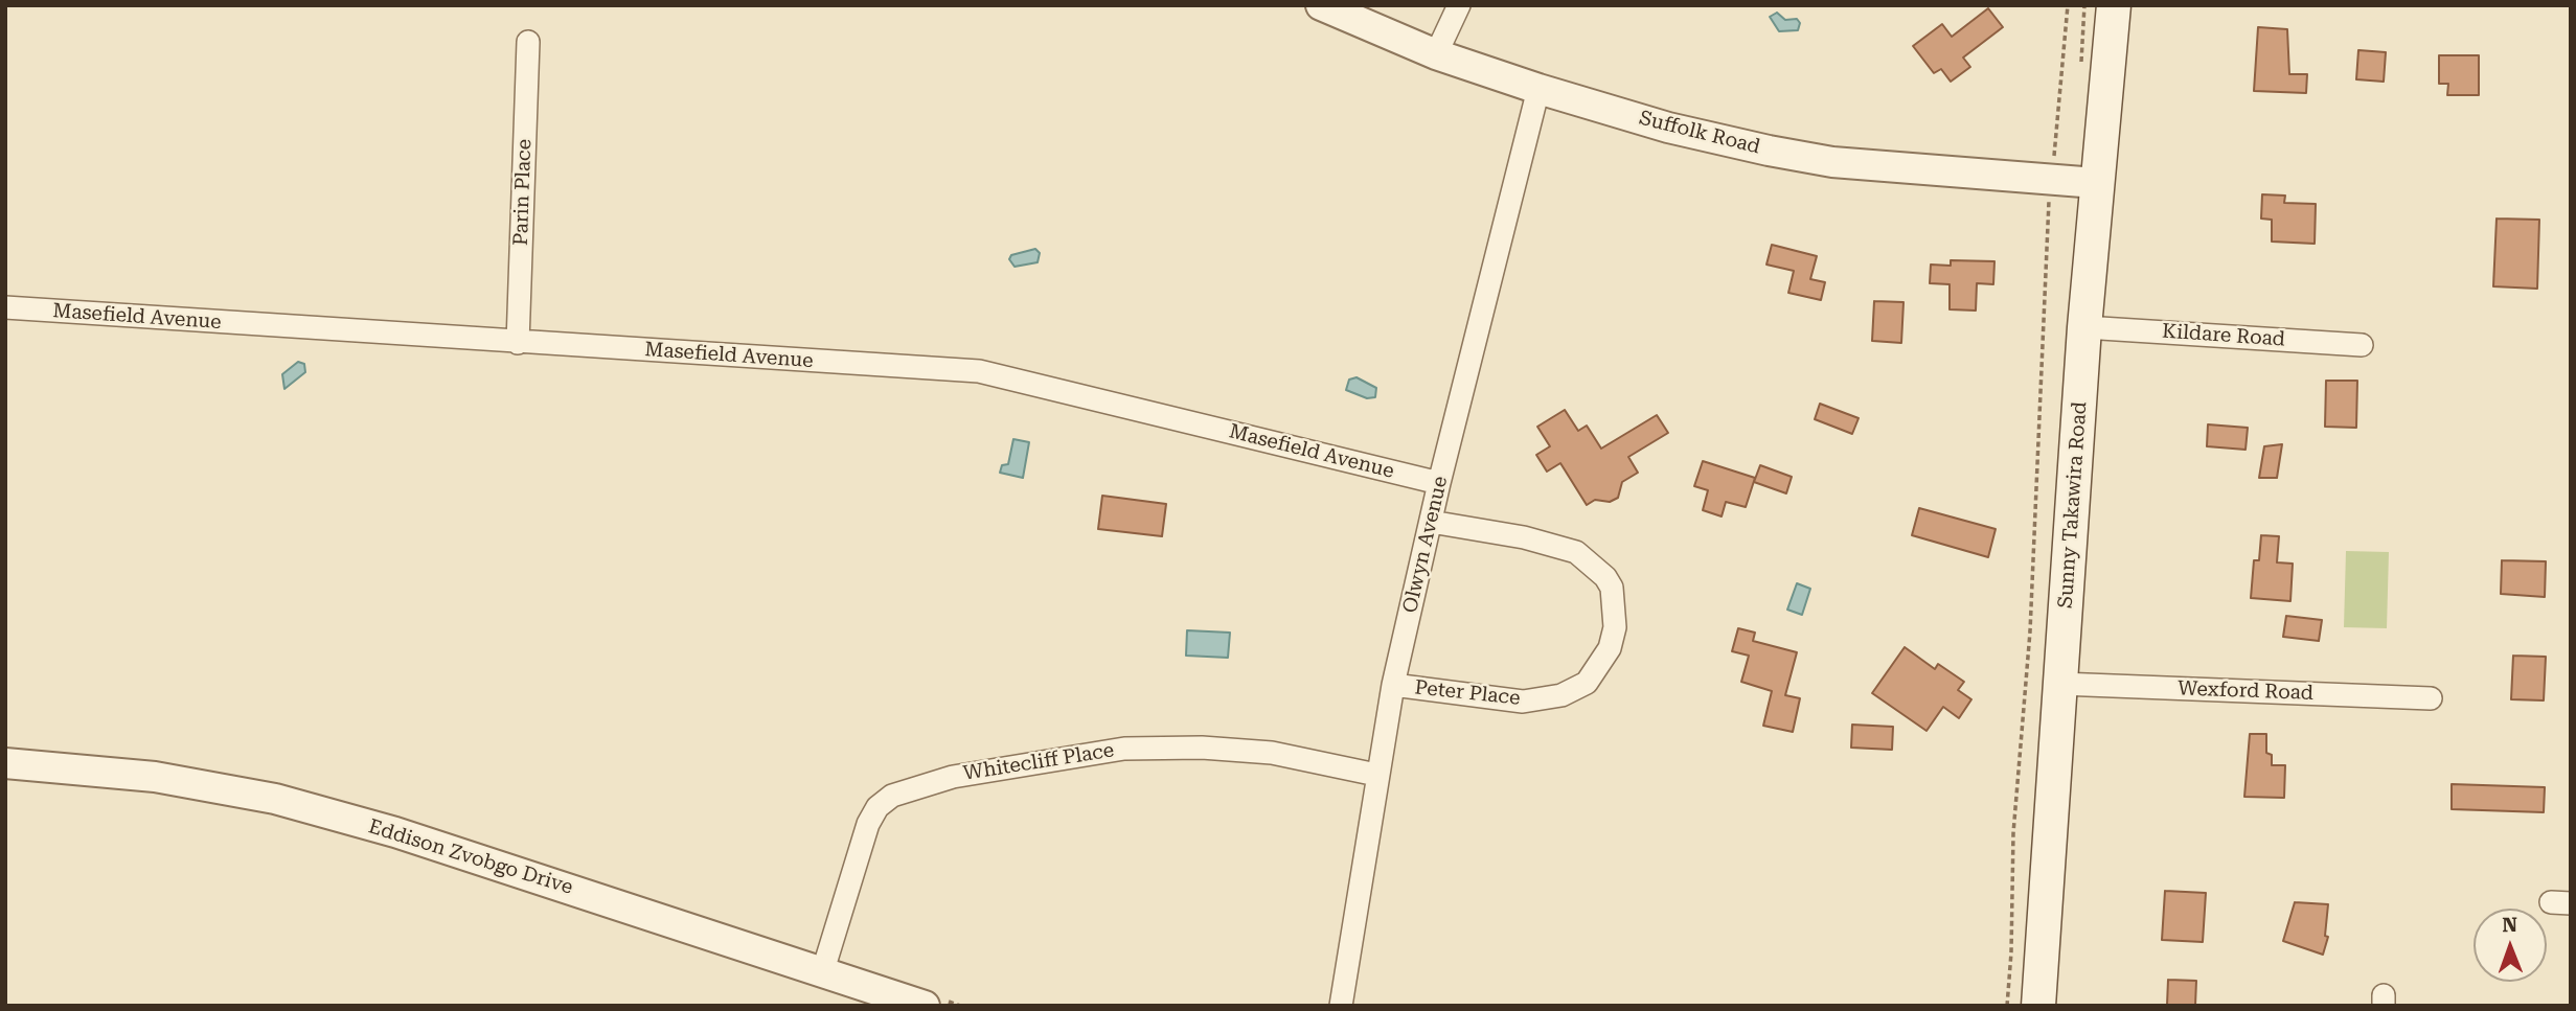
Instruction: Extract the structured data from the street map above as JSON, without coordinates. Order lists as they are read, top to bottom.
{
  "streets": {
    "main road": ["Sunny Takawira Road"],
    "street": [
      "Suffolk Road",
      "Parin Place",
      "Masefield Avenue",
      "Kildare Road",
      "Olwyn Avenue",
      "Wexford Road",
      "Peter Place",
      "Whitecliff Place",
      "Eddison Zvobgo Drive"
    ]
  },
  "crossings": [
    ["Suffolk Road", "Sunny Takawira Road"],
    ["Suffolk Road", "Olwyn Avenue"],
    ["Parin Place", "Masefield Avenue"],
    ["Masefield Avenue", "Olwyn Avenue"],
    ["Kildare Road", "Sunny Takawira Road"],
    ["Sunny Takawira Road", "Wexford Road"],
    ["Olwyn Avenue", "Peter Place"],
    ["Olwyn Avenue", "Whitecliff Place"],
    ["Whitecliff Place", "Eddison Zvobgo Drive"]
  ],
  "north": "top"
}
